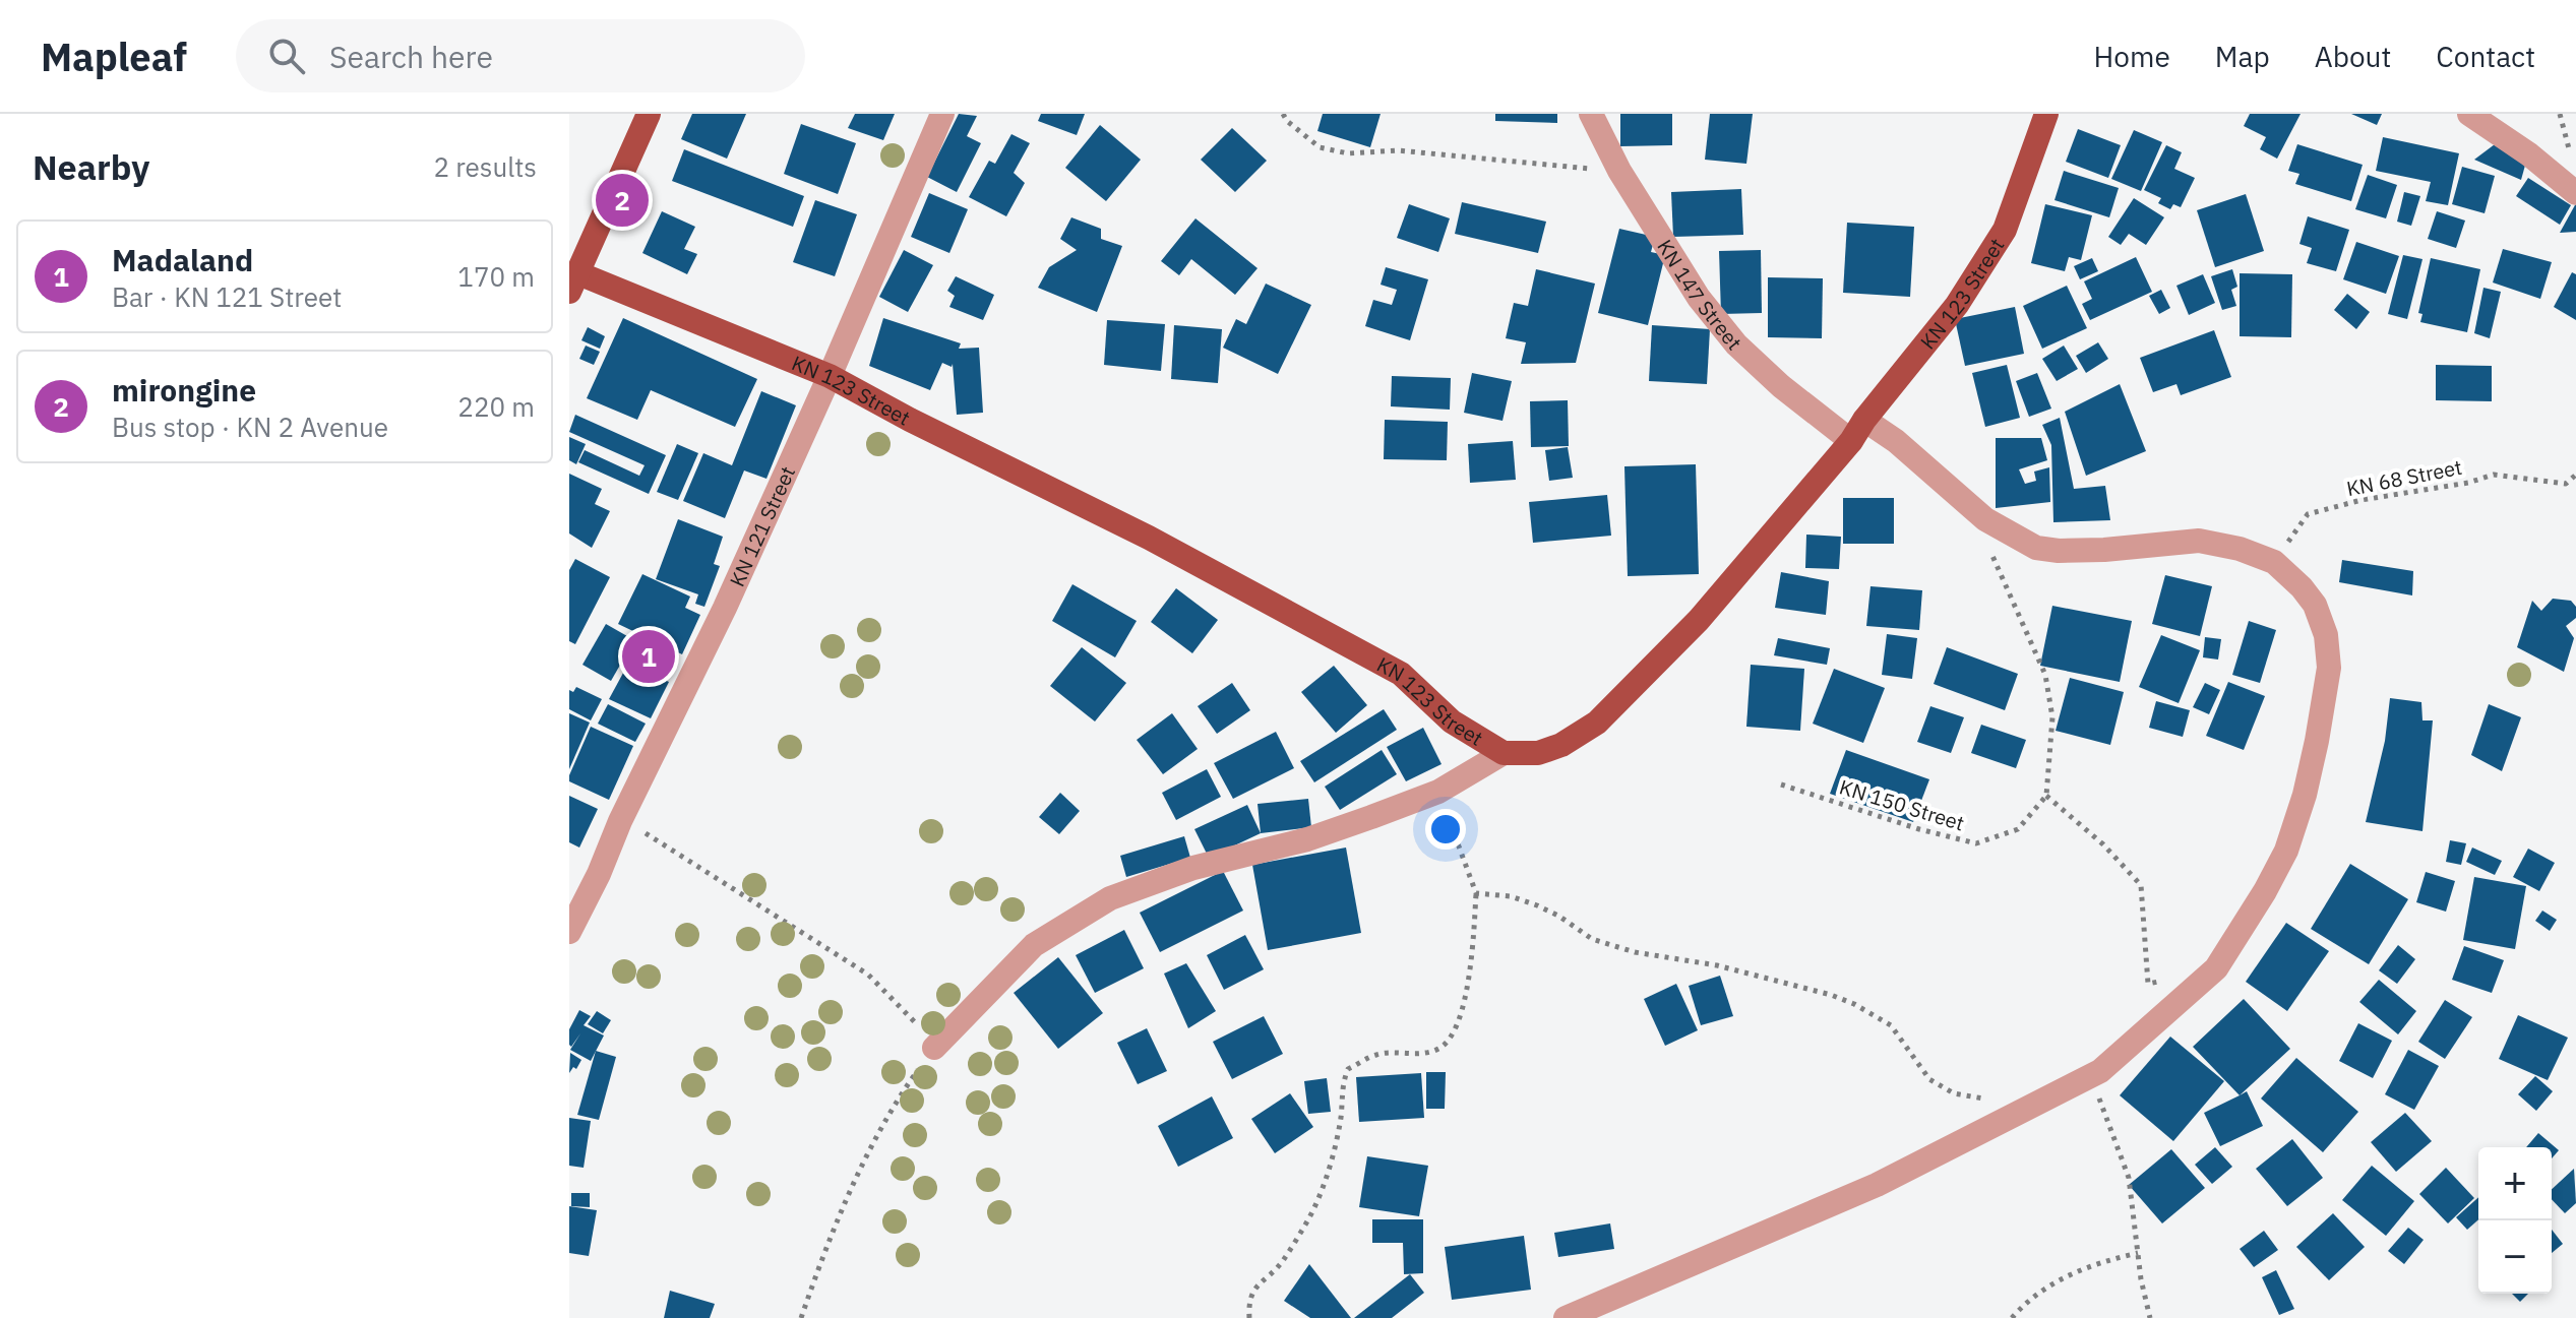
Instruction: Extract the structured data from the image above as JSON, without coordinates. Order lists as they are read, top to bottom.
{
  "streets": {
    "main road": ["KN 123 Street"],
    "street": ["KN 147 Street", "KN 121 Street"],
    "path": ["KN 68 Street", "KN 150 Street"]
  },
  "crossings": [
    ["KN 147 Street", "KN 123 Street"],
    ["KN 123 Street", "KN 121 Street"]
  ],
  "page": {
    "header": "Mapleaf",
    "search": "Search here",
    "nav": [
      "Home",
      "Map",
      "About",
      "Contact"
    ],
    "heading": ["Nearby", "2 results"],
    "pins": ["2", "1"],
    "list": [
      {
        "mark": "1",
        "name": "Madaland",
        "note": "Bar · KN 121 Street",
        "value": "170 m"
      },
      {
        "mark": "2",
        "name": "mirongine",
        "note": "Bus stop · KN 2 Avenue",
        "value": "220 m"
      }
    ],
    "map_buttons": ["+", "−"]
  }
}
